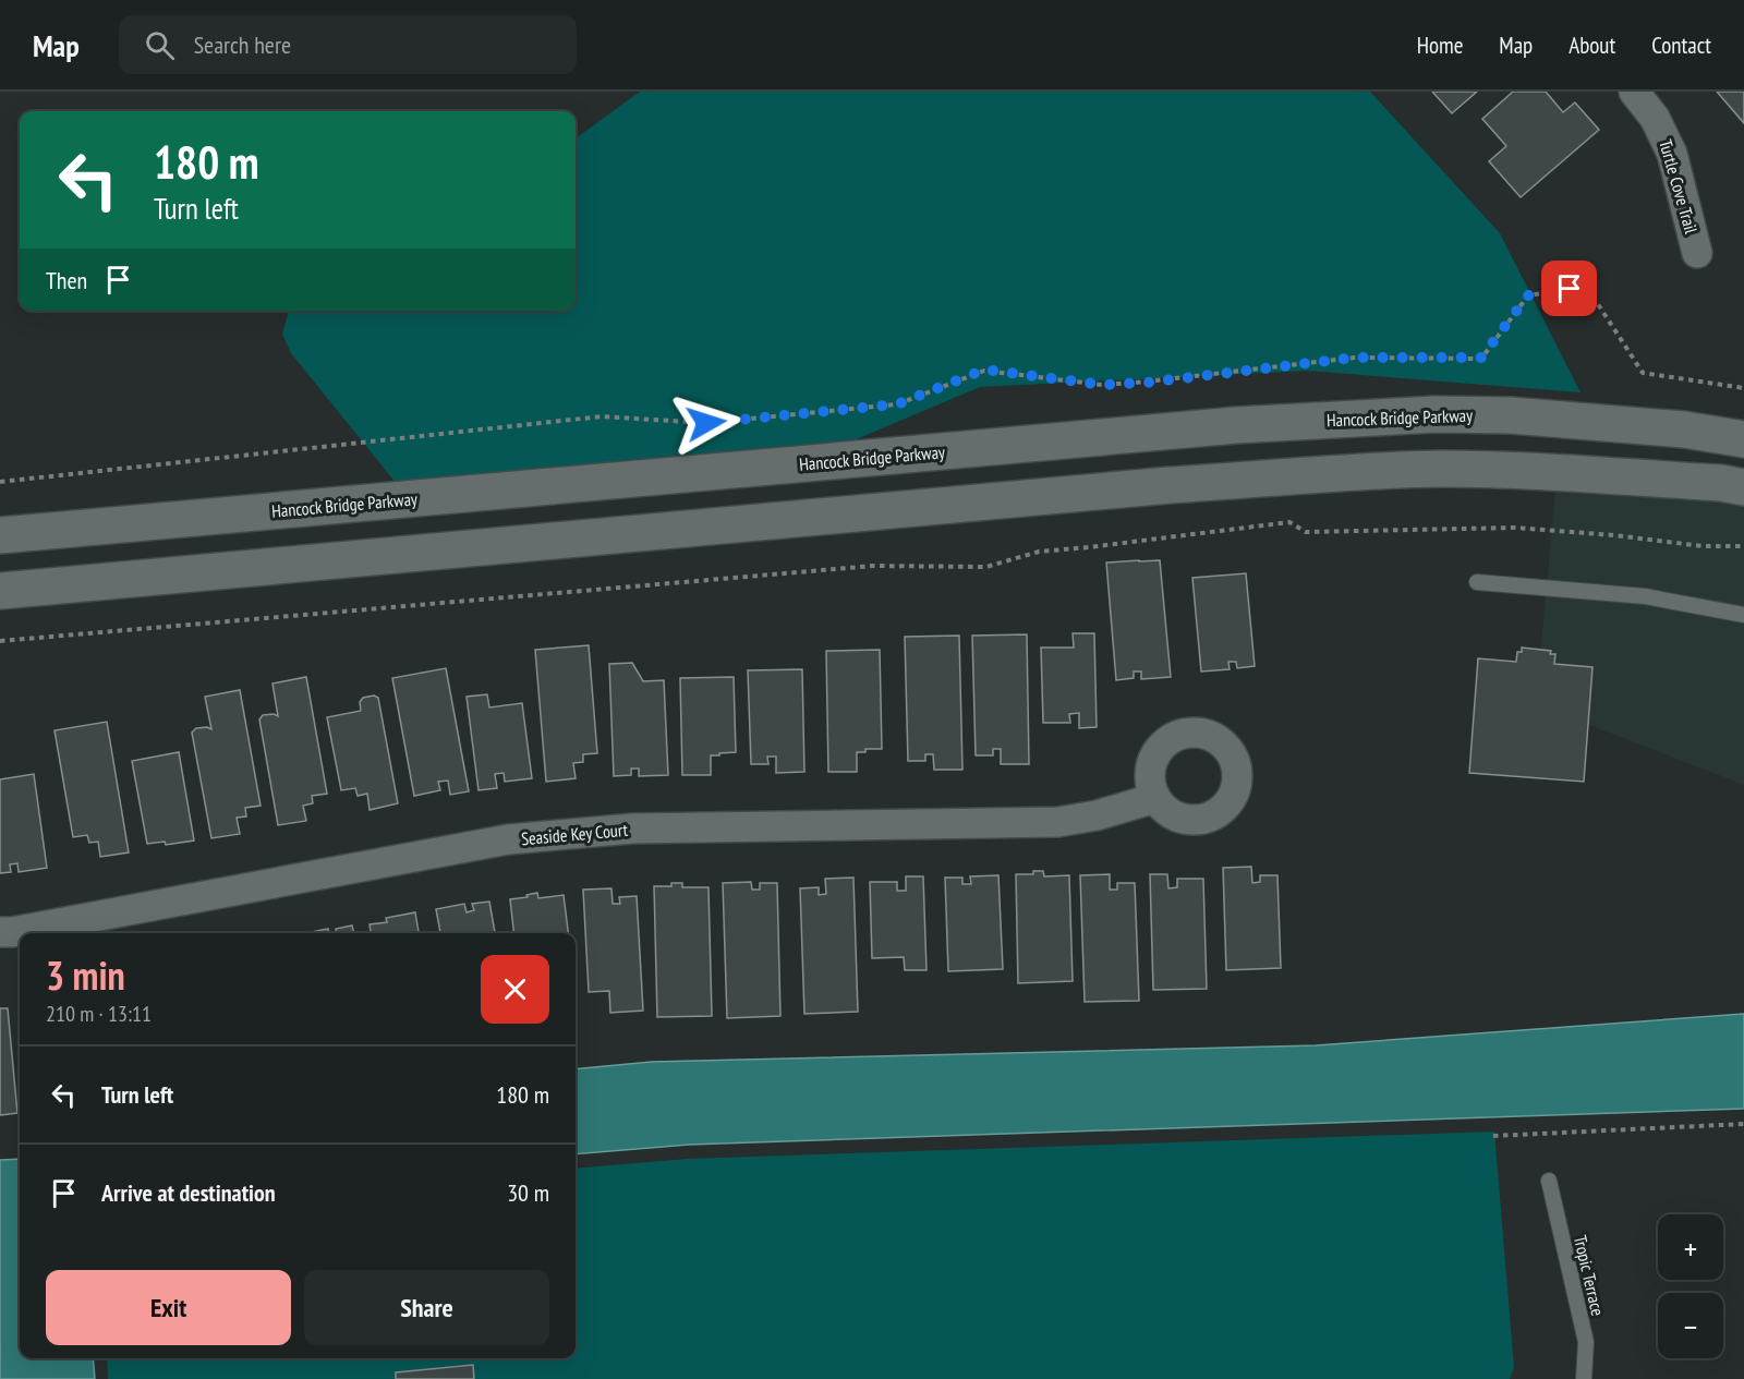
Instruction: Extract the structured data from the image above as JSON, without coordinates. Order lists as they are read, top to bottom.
{
  "streets": {
    "main road": ["Hancock Bridge Parkway"],
    "street": ["Turtle Cove Trail", "Seaside Key Court"],
    "lane": ["Tropic Terrace"]
  },
  "page": {
    "header": "Map",
    "search": "Search here",
    "nav": [
      "Home",
      "Map",
      "About",
      "Contact"
    ],
    "turn": ["180 m", "Turn left"],
    "then": "Then",
    "heading": ["3 min", "210 m · 13:11"],
    "list": [
      {
        "name": "Turn left",
        "value": "180 m"
      },
      {
        "name": "Arrive at destination",
        "value": "30 m"
      }
    ],
    "map_buttons": ["+", "−"],
    "buttons": ["Exit", "Share"]
  }
}
